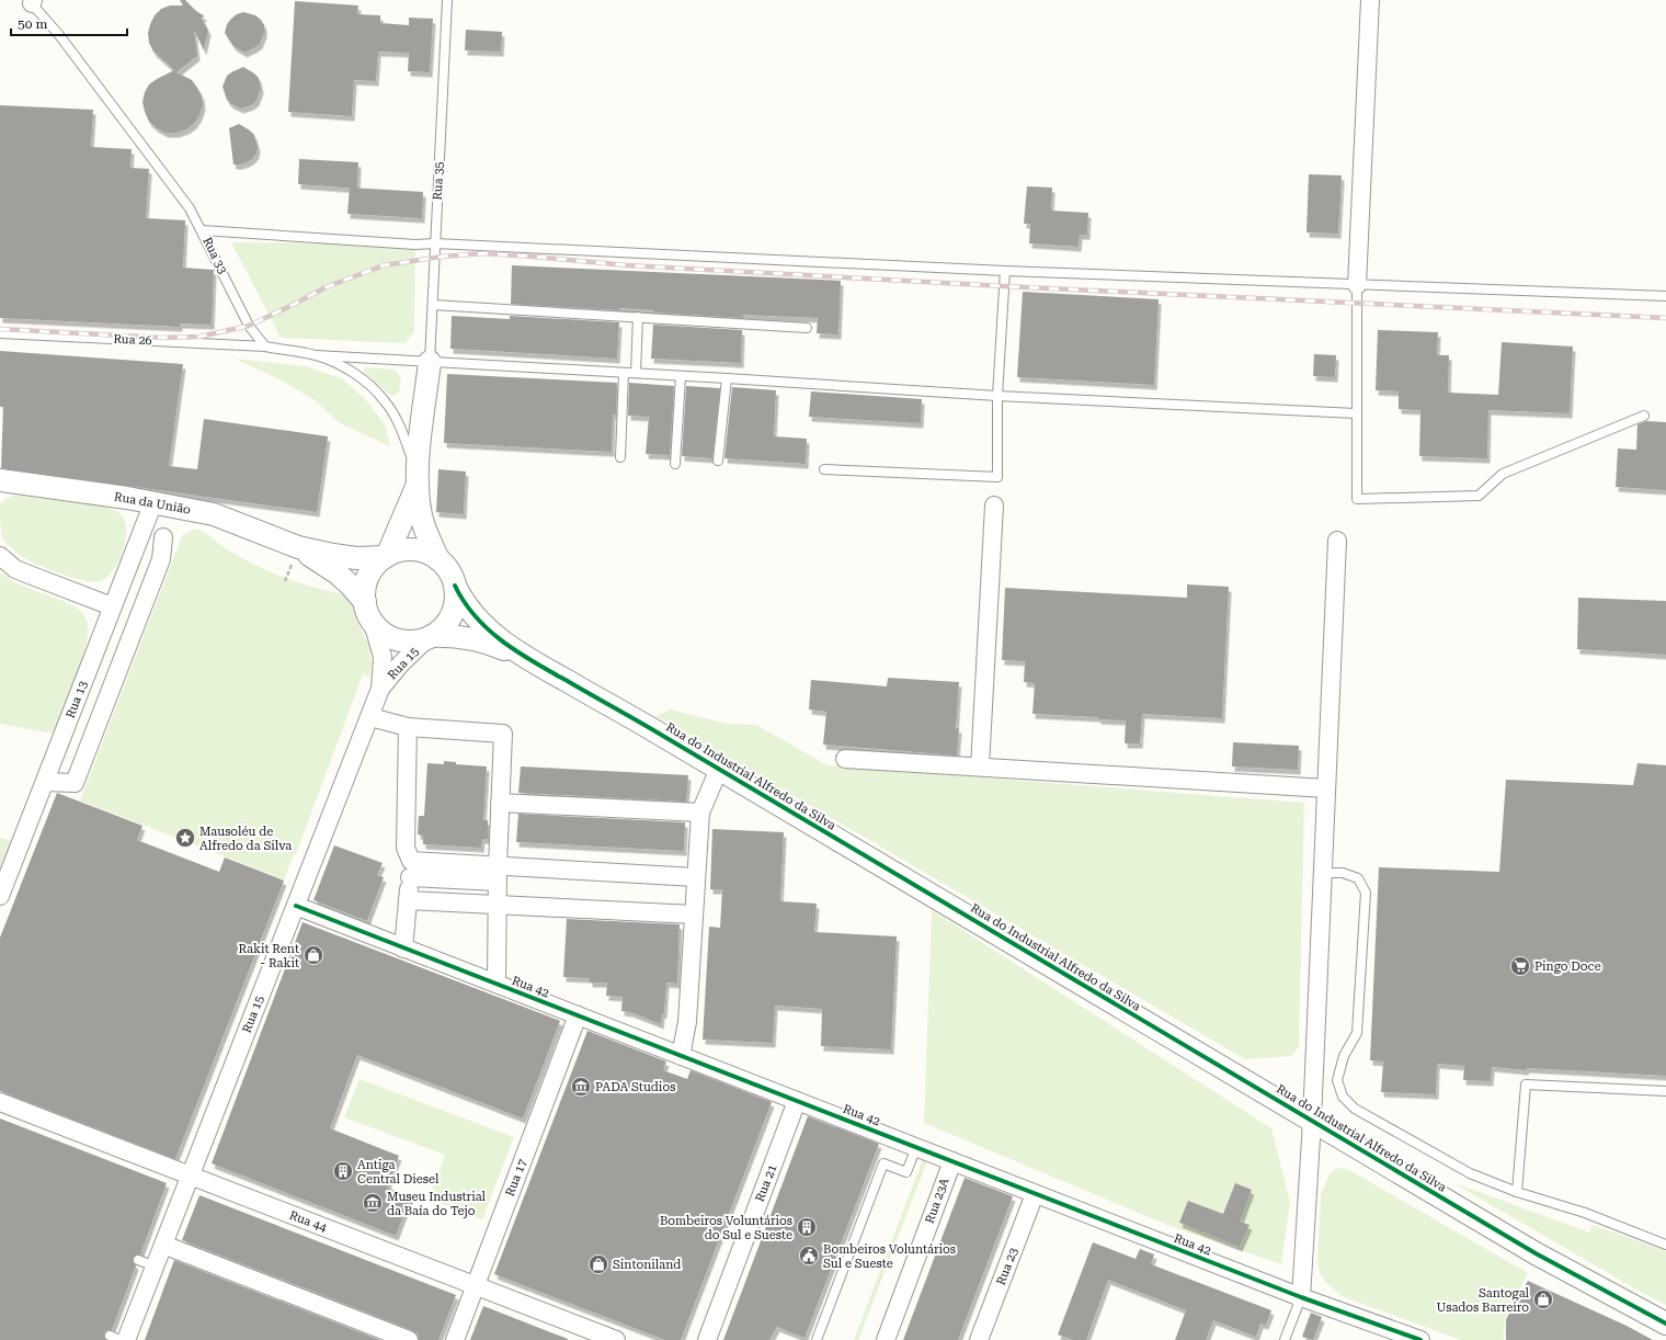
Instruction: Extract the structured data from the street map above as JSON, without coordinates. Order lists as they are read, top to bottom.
{
  "streets": {
    "street": [
      "Rua da União",
      "Rua 15",
      "Rua 13",
      "Rua do Industrial Alfredo da Silva",
      "Rua 42",
      "Rua 17",
      "Rua 21",
      "Rua 23A",
      "Rua 44",
      "Rua 23"
    ],
    "lane": ["Rua 35", "Rua 33", "Rua 26"]
  },
  "crossings": [
    ["Rua 33", "Rua 26"],
    ["Rua da União", "Rua 15"],
    ["Rua da União", "Rua 13"],
    ["Rua da União", "Rua do Industrial Alfredo da Silva"],
    ["Rua 15", "Rua do Industrial Alfredo da Silva"],
    ["Rua 15", "Rua 42"],
    ["Rua 15", "Rua 44"],
    ["Rua 42", "Rua 17"],
    ["Rua 42", "Rua 21"],
    ["Rua 42", "Rua 23A"],
    ["Rua 42", "Rua 23"],
    ["Rua 17", "Rua 44"]
  ],
  "places": {
    "place": ["Mausoléu de Alfredo da Silva"],
    "shop": ["Rakit Rent - Rakit", "Sintoniland", "Santogal Usados Barreiro"],
    "supermarket": ["Pingo Doce"],
    "museum": ["PADA Studios", "Museu Industrial da Baía do Tejo"],
    "building": ["Antiga Central Diesel", "Bombeiros Voluntários do Sul e Sueste"],
    "public building": ["Bombeiros Voluntários Sul e Sueste"]
  },
  "scale_bar": "50 m"
}
